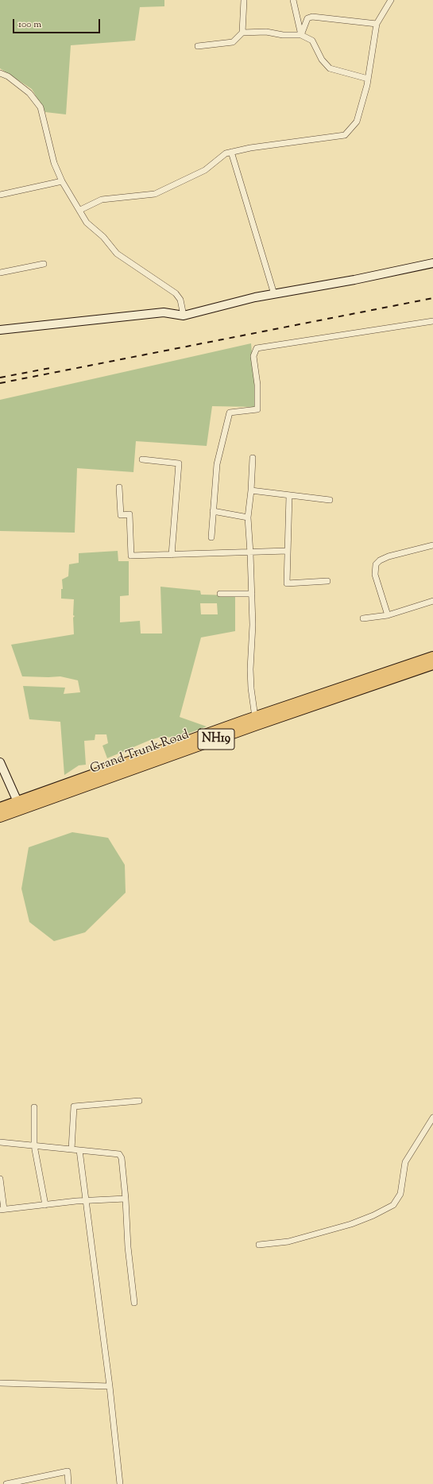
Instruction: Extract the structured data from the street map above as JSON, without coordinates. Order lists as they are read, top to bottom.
{
  "streets": {
    "highway": ["NH19", "Grand Trunk Road"]
  },
  "scale_bar": "100 m"
}
